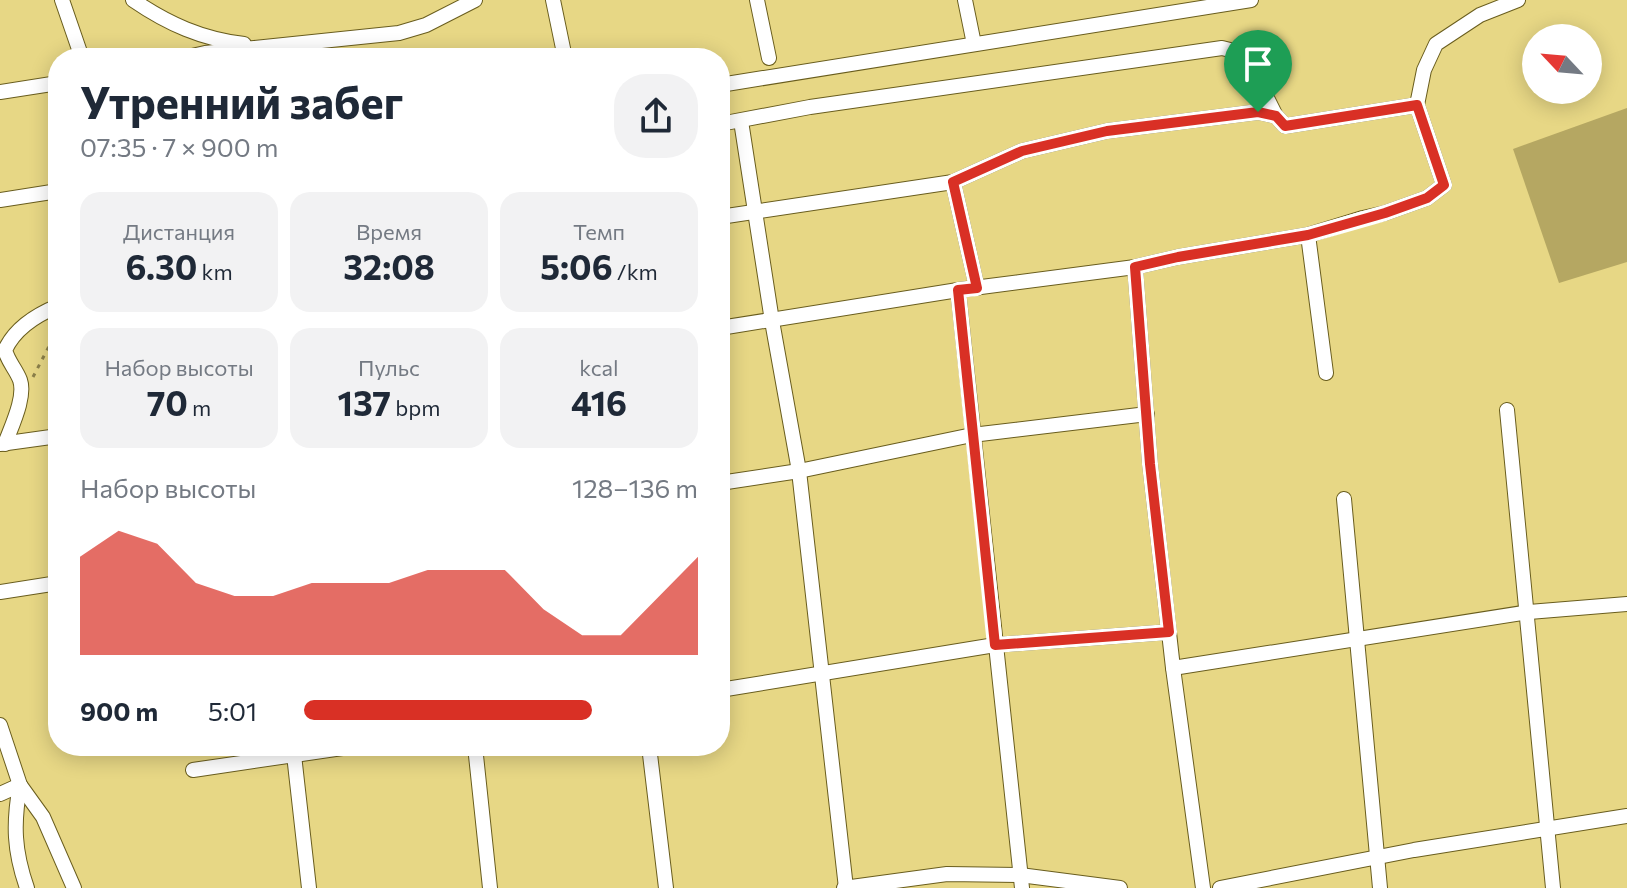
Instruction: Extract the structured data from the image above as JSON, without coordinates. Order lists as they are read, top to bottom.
{
  "north": "top left",
  "page": {
    "heading": ["Утренний забег", "07:35 · 7 × 900 m"],
    "stats": [
      ["Дистанция", "6.30 km"],
      ["Время", "32:08"],
      ["Темп", "5:06 /km"],
      ["Набор высоты", "70 m"],
      ["Пульс", "137 bpm"],
      ["kcal", "416"]
    ],
    "chart": ["Набор высоты", "128–136 m"],
    "list": [
      {
        "name": "900 m",
        "note": "5:01"
      }
    ]
  }
}
